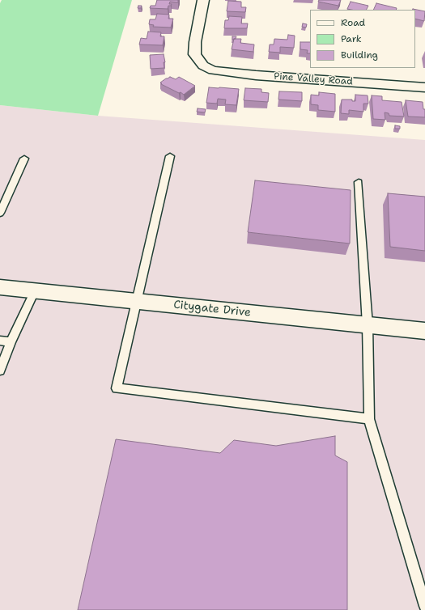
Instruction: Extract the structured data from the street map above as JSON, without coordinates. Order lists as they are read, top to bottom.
{
  "streets": {
    "street": ["Pine Valley Road", "Citygate Drive"]
  },
  "legend": ["Road", "Park", "Building"]
}
